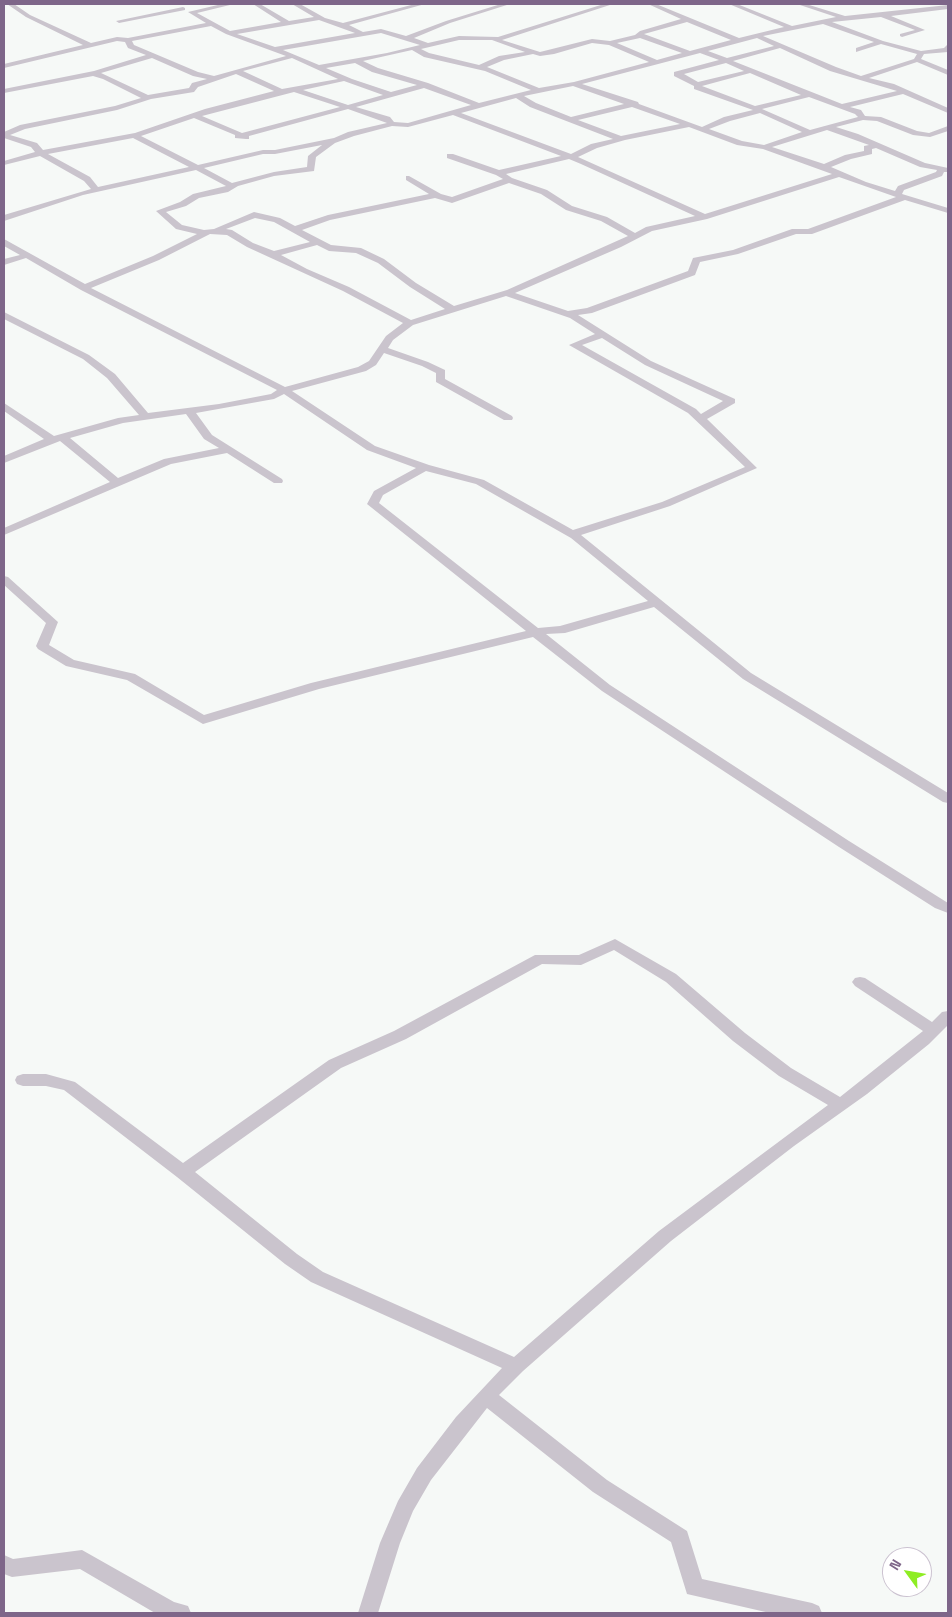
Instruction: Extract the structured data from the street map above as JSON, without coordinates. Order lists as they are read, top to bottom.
{
  "north": "top left"
}
